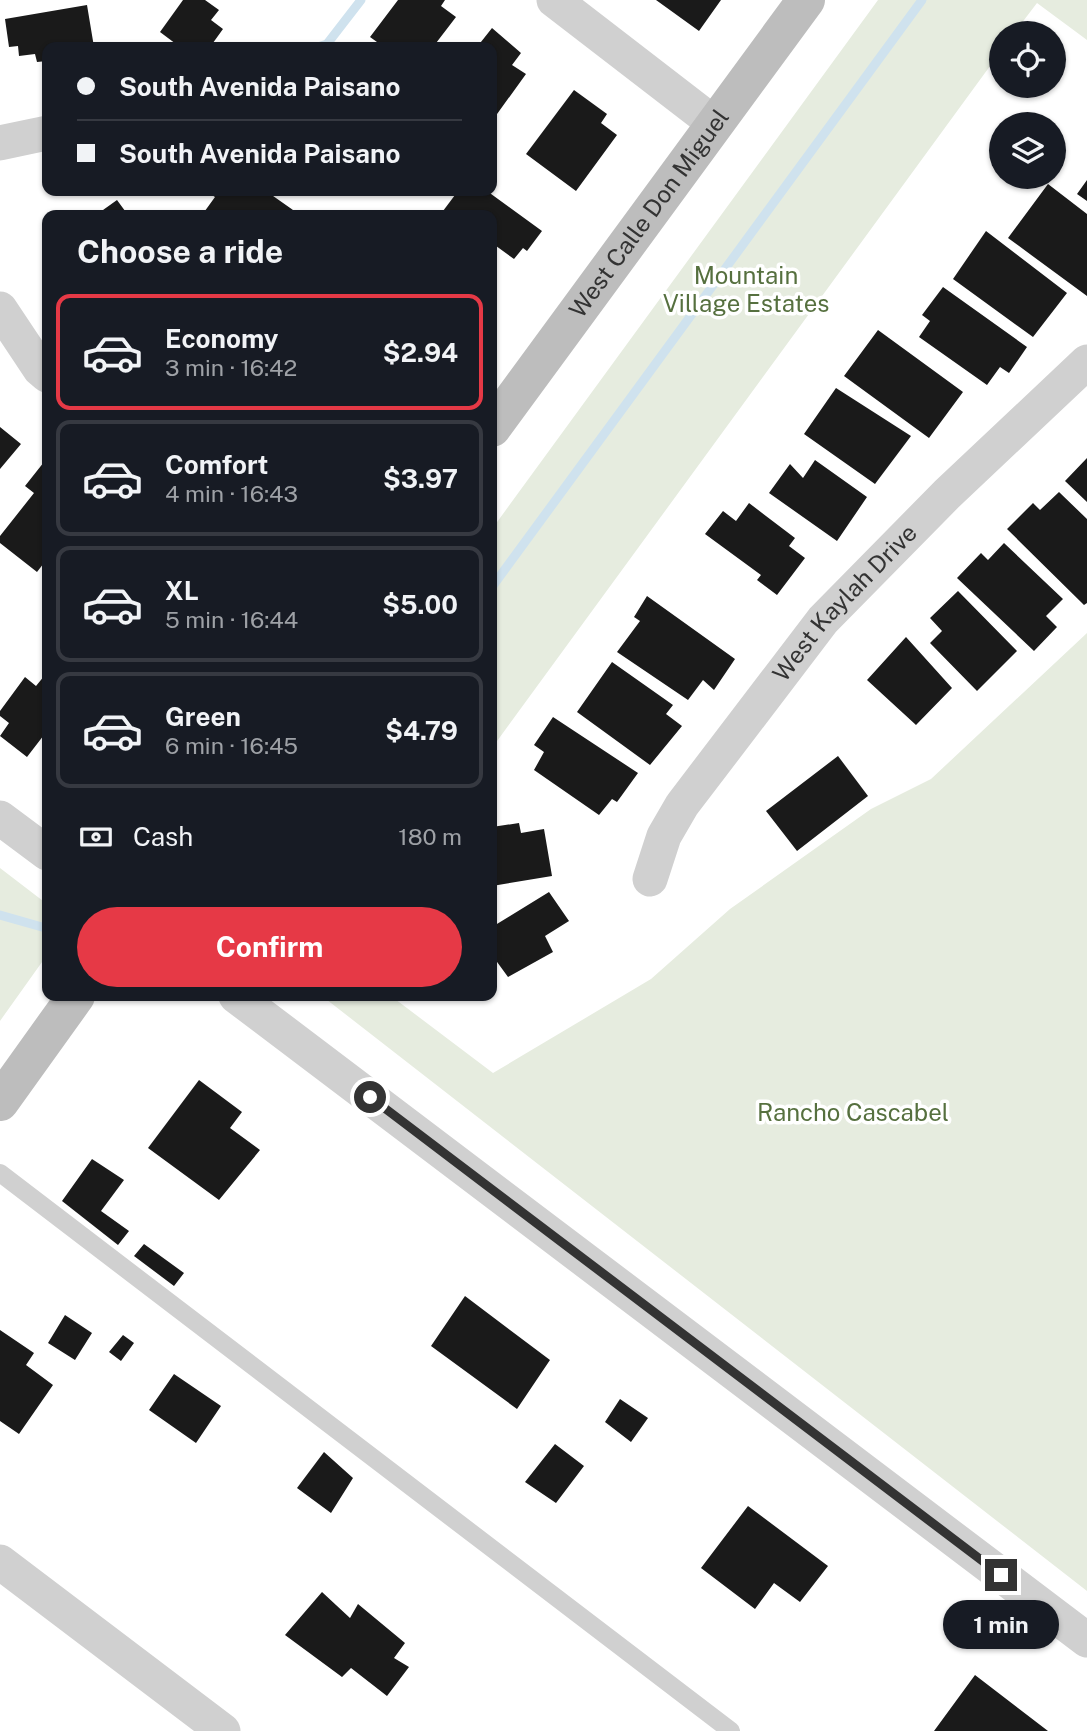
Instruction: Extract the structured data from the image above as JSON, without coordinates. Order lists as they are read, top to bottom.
{
  "streets": {
    "street": ["West Calle Don Miguel", "West Kaylah Drive"]
  },
  "parks": ["Mountain Village Estates", "Rancho Cascabel"],
  "page": {
    "banner": ["South Avenida Paisano", "South Avenida Paisano"],
    "heading": "Choose a ride",
    "list": [
      {
        "name": "Economy",
        "note": "3 min · 16:42",
        "value": "$2.94"
      },
      {
        "name": "Comfort",
        "note": "4 min · 16:43",
        "value": "$3.97"
      },
      {
        "name": "XL",
        "note": "5 min · 16:44",
        "value": "$5.00"
      },
      {
        "name": "Green",
        "note": "6 min · 16:45",
        "value": "$4.79"
      }
    ],
    "pay": ["Cash", "180 m"],
    "buttons": "Confirm",
    "bubble": "1 min"
  }
}
